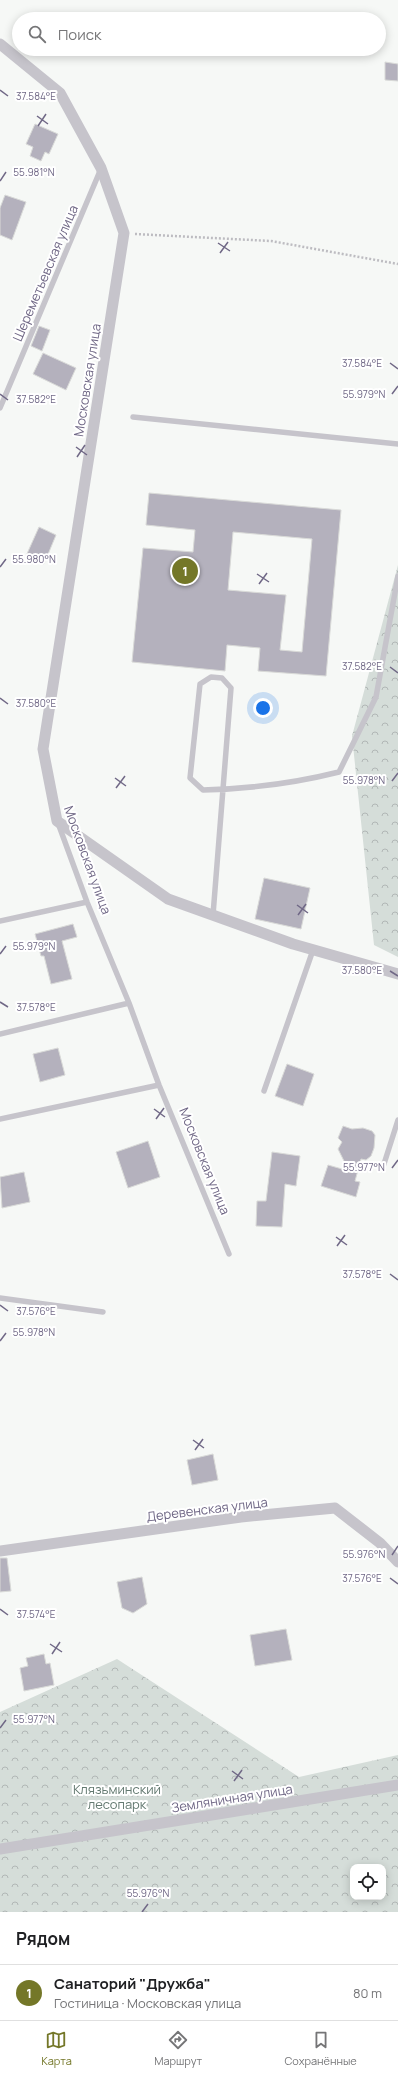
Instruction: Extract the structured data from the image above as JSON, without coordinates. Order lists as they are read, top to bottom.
{
  "streets": {
    "street": ["Московская улица", "Деревенская улица", "Земляничная улица"],
    "lane": ["Шереметьевская улица"]
  },
  "crossings": [
    ["Шереметьевская улица", "Московская улица"]
  ],
  "parks": ["Клязьминский лесопарк"],
  "page": {
    "search": "Поиск",
    "pins": "1",
    "heading": "Рядом",
    "list": [
      {
        "mark": "1",
        "name": "Санаторий \"Дружба\"",
        "note": "Гостиница · Московская улица",
        "value": "80 m"
      }
    ],
    "nav": ["Карта", "Маршрут", "Сохранённые"]
  },
  "coordinates": [
    "37.584°E",
    "55.981°N",
    "55.979°N",
    "37.582°E",
    "55.980°N",
    "37.580°E",
    "55.978°N",
    "37.578°E",
    "55.977°N",
    "37.576°E",
    "55.976°N",
    "37.574°E"
  ]
}
